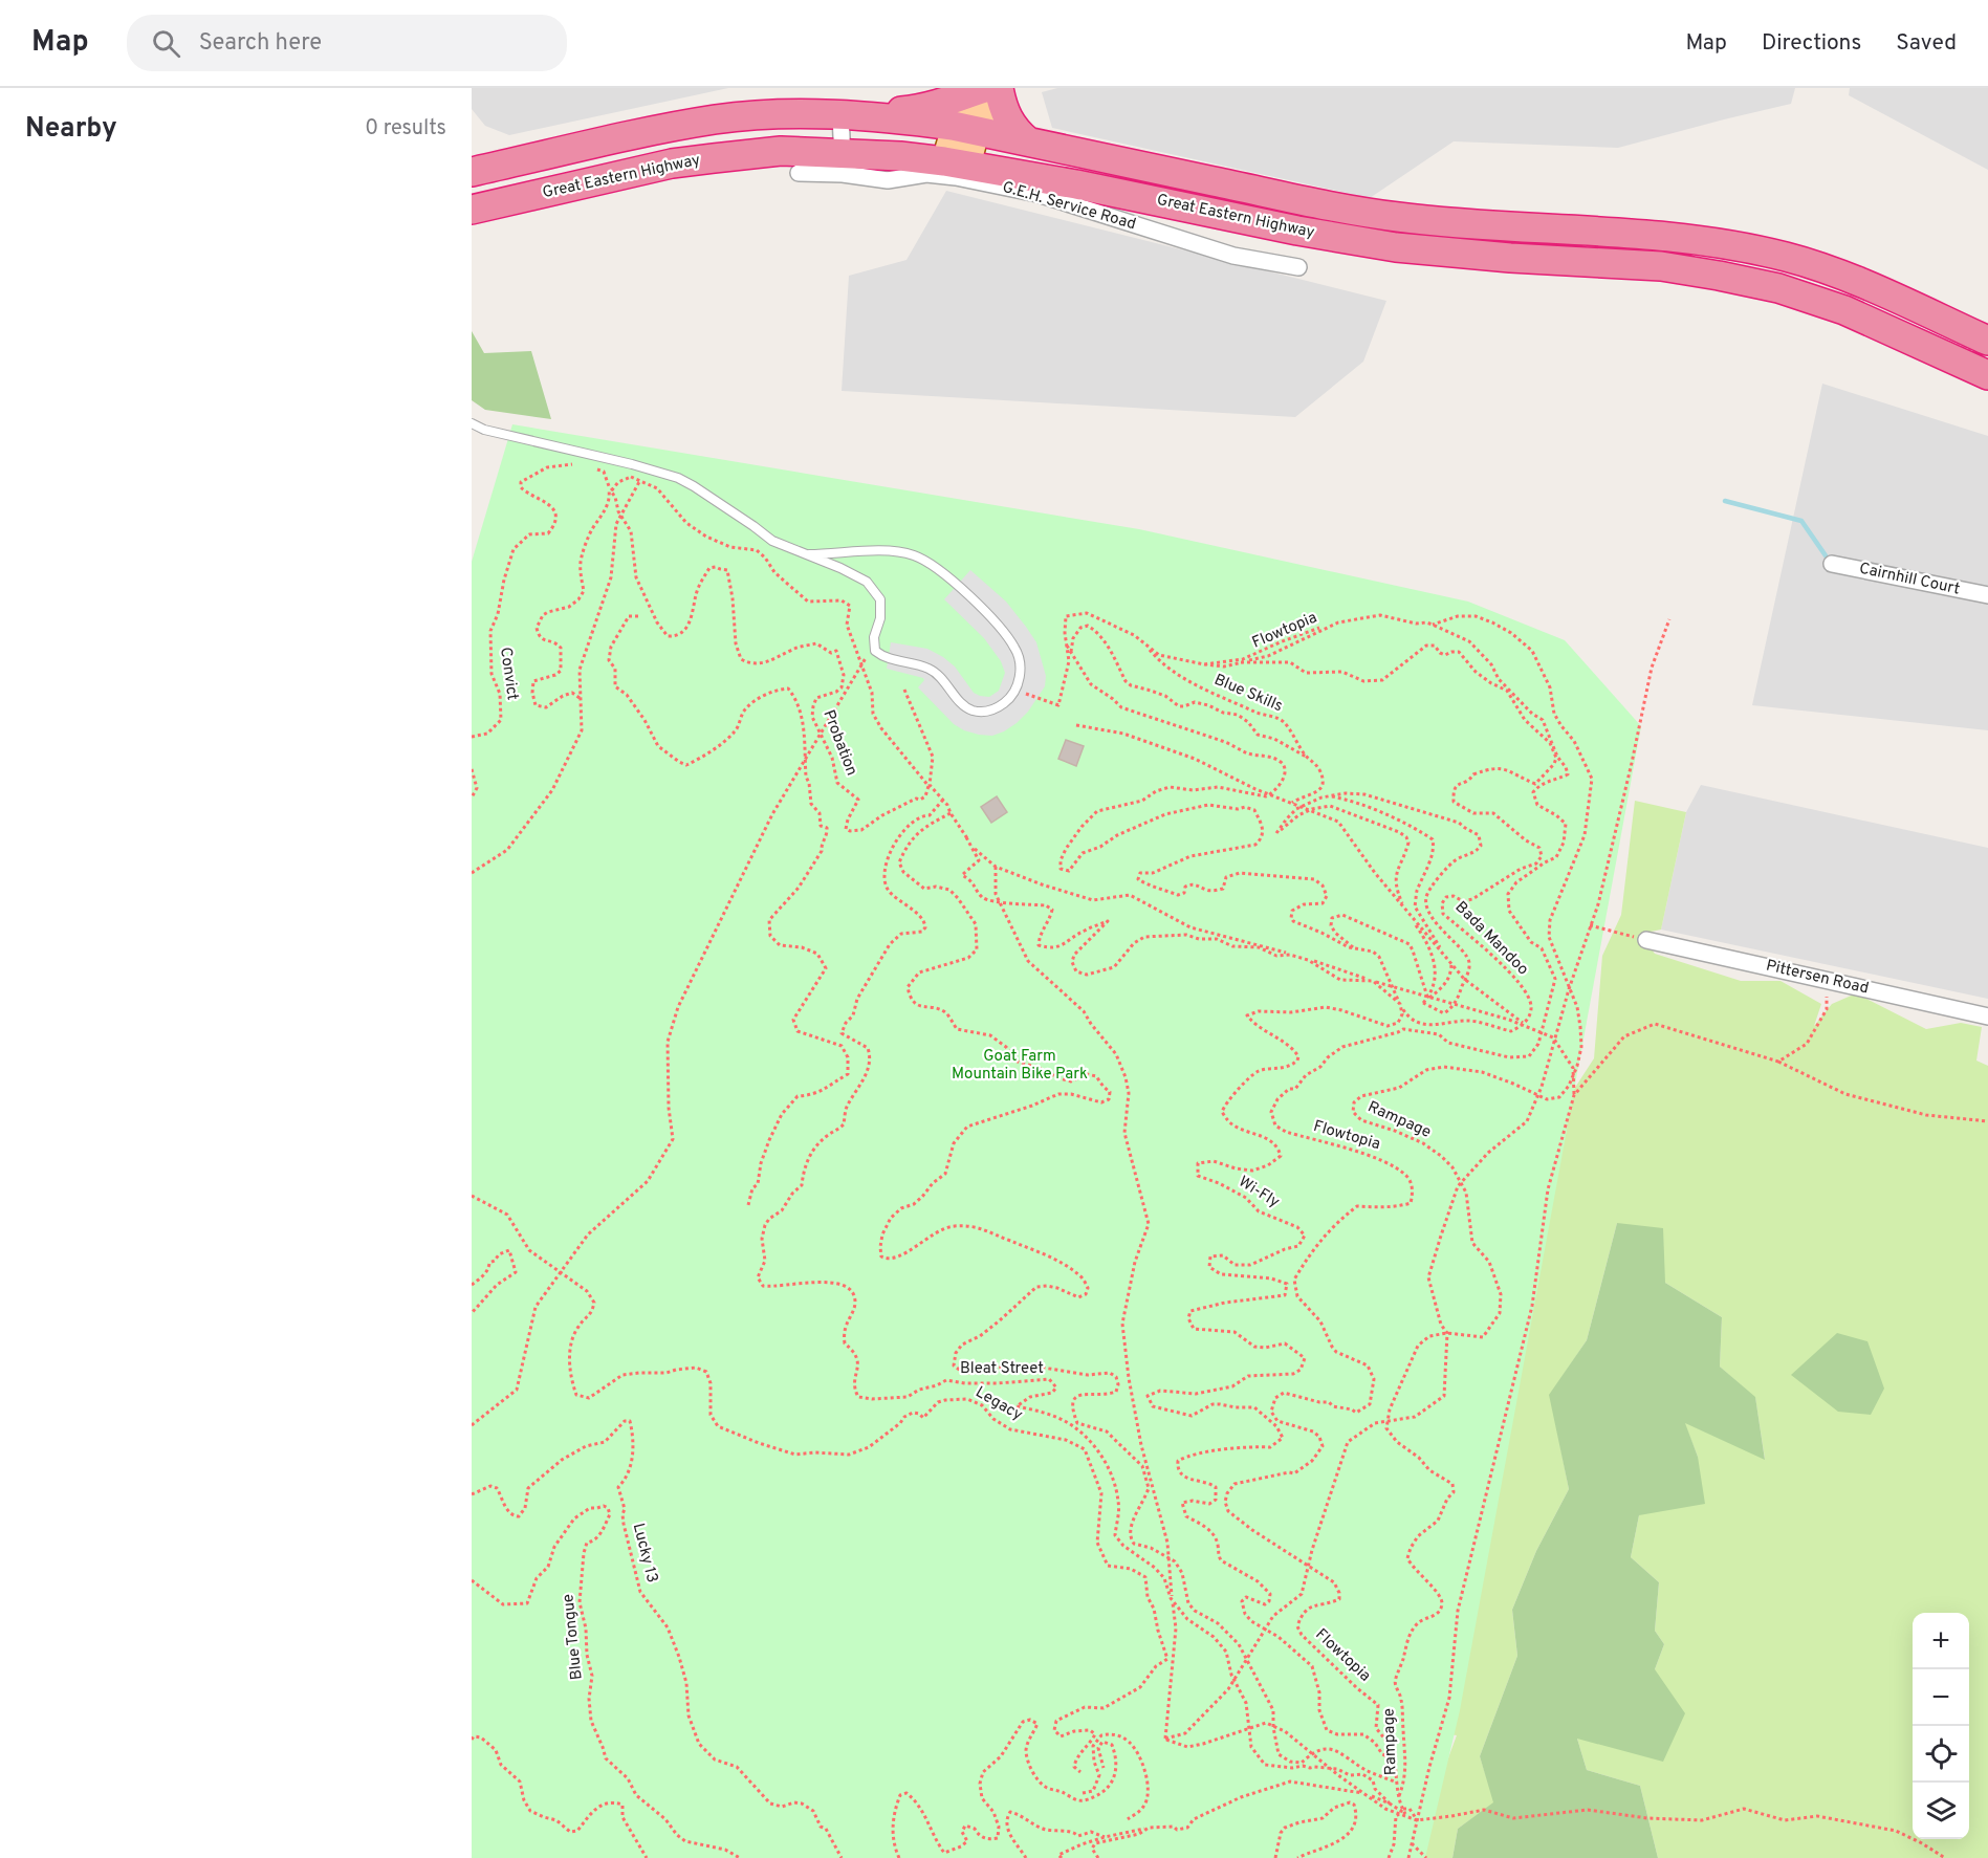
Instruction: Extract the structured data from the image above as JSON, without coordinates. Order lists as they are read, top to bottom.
{
  "streets": {
    "highway": ["Great Eastern Highway"],
    "street": ["G.E.H. Service Road", "Cairnhill Court", "Pittersen Road"],
    "path": [
      "Flowtopia",
      "Convict",
      "Blue Skills",
      "Probation",
      "Bada Mandoo",
      "Rampage",
      "Wi-Fly",
      "Bleat Street",
      "Legacy",
      "Lucky 13",
      "Blue Tongue"
    ]
  },
  "crossings": [
    ["Great Eastern Highway", "G.E.H. Service Road"],
    ["Flowtopia", "Blue Skills"],
    ["Flowtopia", "Bada Mandoo"],
    ["Flowtopia", "Rampage"],
    ["Flowtopia", "Wi-Fly"],
    ["Convict", "Probation"]
  ],
  "parks": ["Goat Farm Mountain Bike Park"],
  "page": {
    "header": "Map",
    "search": "Search here",
    "nav": ["Map", "Directions", "Saved"],
    "heading": ["Nearby", "0 results"],
    "map_buttons": ["+", "−"]
  }
}
